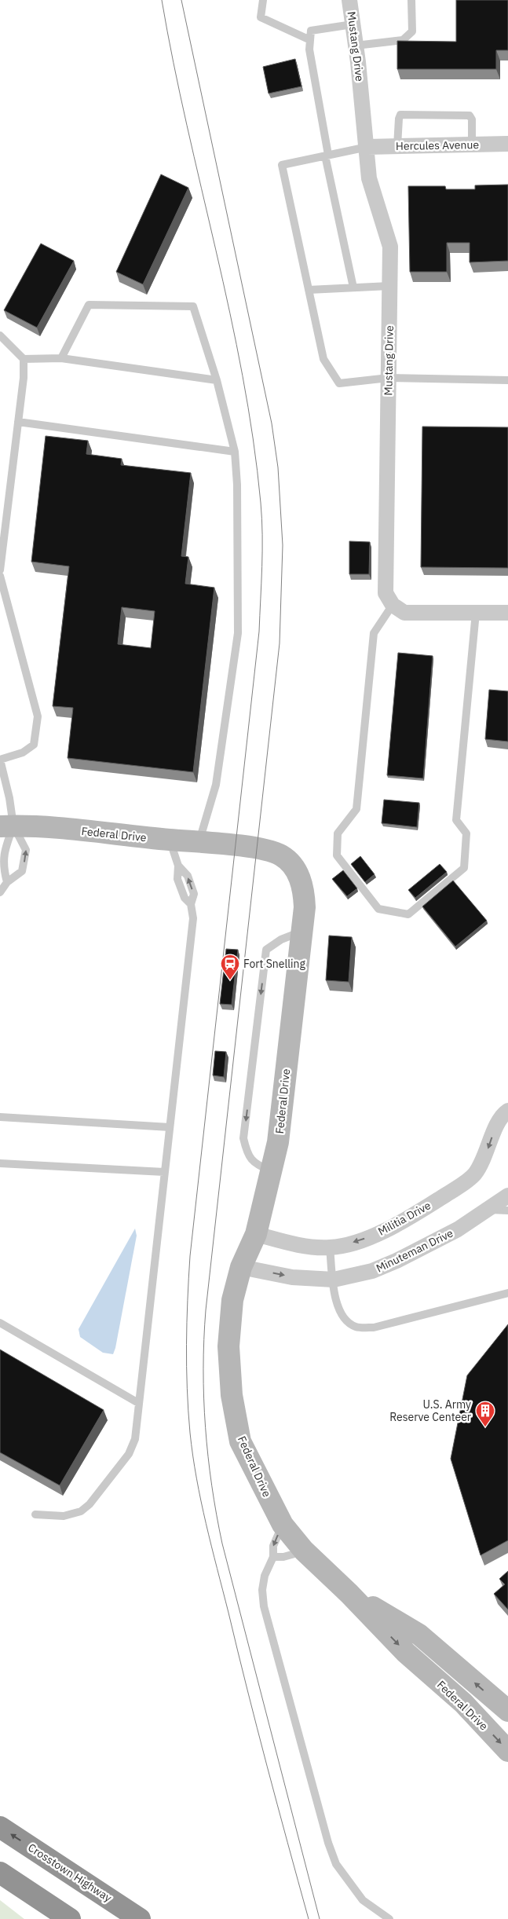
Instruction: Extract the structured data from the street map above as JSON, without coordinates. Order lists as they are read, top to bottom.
{
  "streets": {
    "highway": ["Crosstown Highway"],
    "street": [
      "Mustang Drive",
      "Hercules Avenue",
      "Federal Drive",
      "Militia Drive",
      "Minuteman Drive"
    ]
  },
  "crossings": [
    ["Mustang Drive", "Hercules Avenue"],
    ["Federal Drive", "Militia Drive"],
    ["Federal Drive", "Minuteman Drive"]
  ],
  "one_way": ["Militia Drive"],
  "places": {
    "station": ["Fort Snelling"],
    "building": ["U.S. Army Reserve Centeer"]
  }
}
